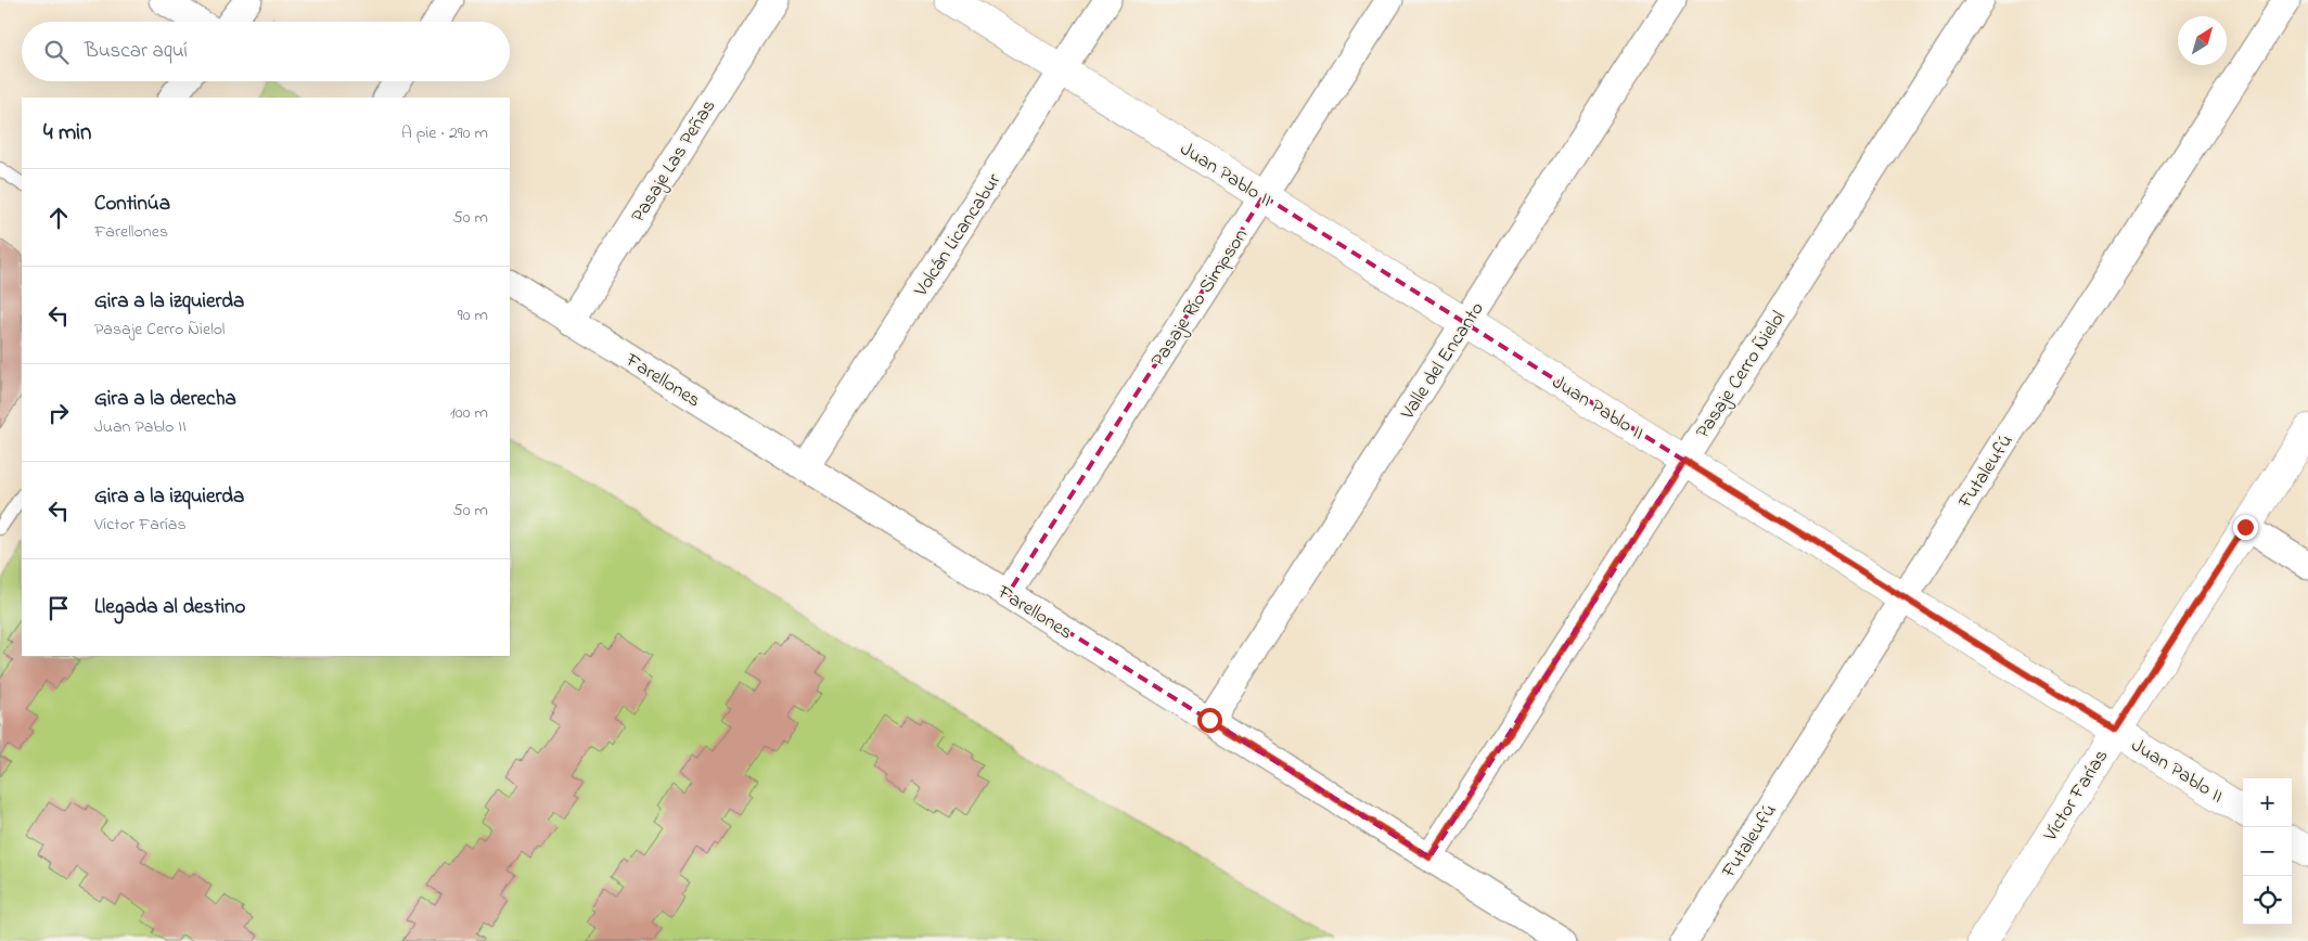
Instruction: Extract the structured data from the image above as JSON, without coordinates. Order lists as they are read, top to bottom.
{
  "streets": {
    "street": [
      "Pasaje Las Peñas",
      "Juan Pablo II",
      "Volcán Licancabur",
      "Pasaje Río Simpson",
      "Valle del Encanto",
      "Pasaje Cerro Ñielol",
      "Farellones",
      "Futaleufú",
      "Víctor Farías"
    ]
  },
  "crossings": [
    ["Pasaje Las Peñas", "Farellones"],
    ["Juan Pablo II", "Volcán Licancabur"],
    ["Juan Pablo II", "Pasaje Río Simpson"],
    ["Juan Pablo II", "Valle del Encanto"],
    ["Juan Pablo II", "Pasaje Cerro Ñielol"],
    ["Juan Pablo II", "Futaleufú"],
    ["Juan Pablo II", "Víctor Farías"],
    ["Volcán Licancabur", "Farellones"],
    ["Pasaje Río Simpson", "Farellones"],
    ["Valle del Encanto", "Farellones"],
    ["Pasaje Cerro Ñielol", "Farellones"]
  ],
  "north": "top right",
  "page": {
    "search": "Buscar aquí",
    "heading": ["4 min", "A pie · 290 m"],
    "list": [
      ["Continúa", "Farellones", "50 m"],
      ["Gira a la izquierda", "Pasaje Cerro Ñielol", "90 m"],
      ["Gira a la derecha", "Juan Pablo II", "100 m"],
      ["Gira a la izquierda", "Víctor Farías", "50 m"],
      "Llegada al destino"
    ],
    "map_buttons": ["+", "−"]
  }
}
